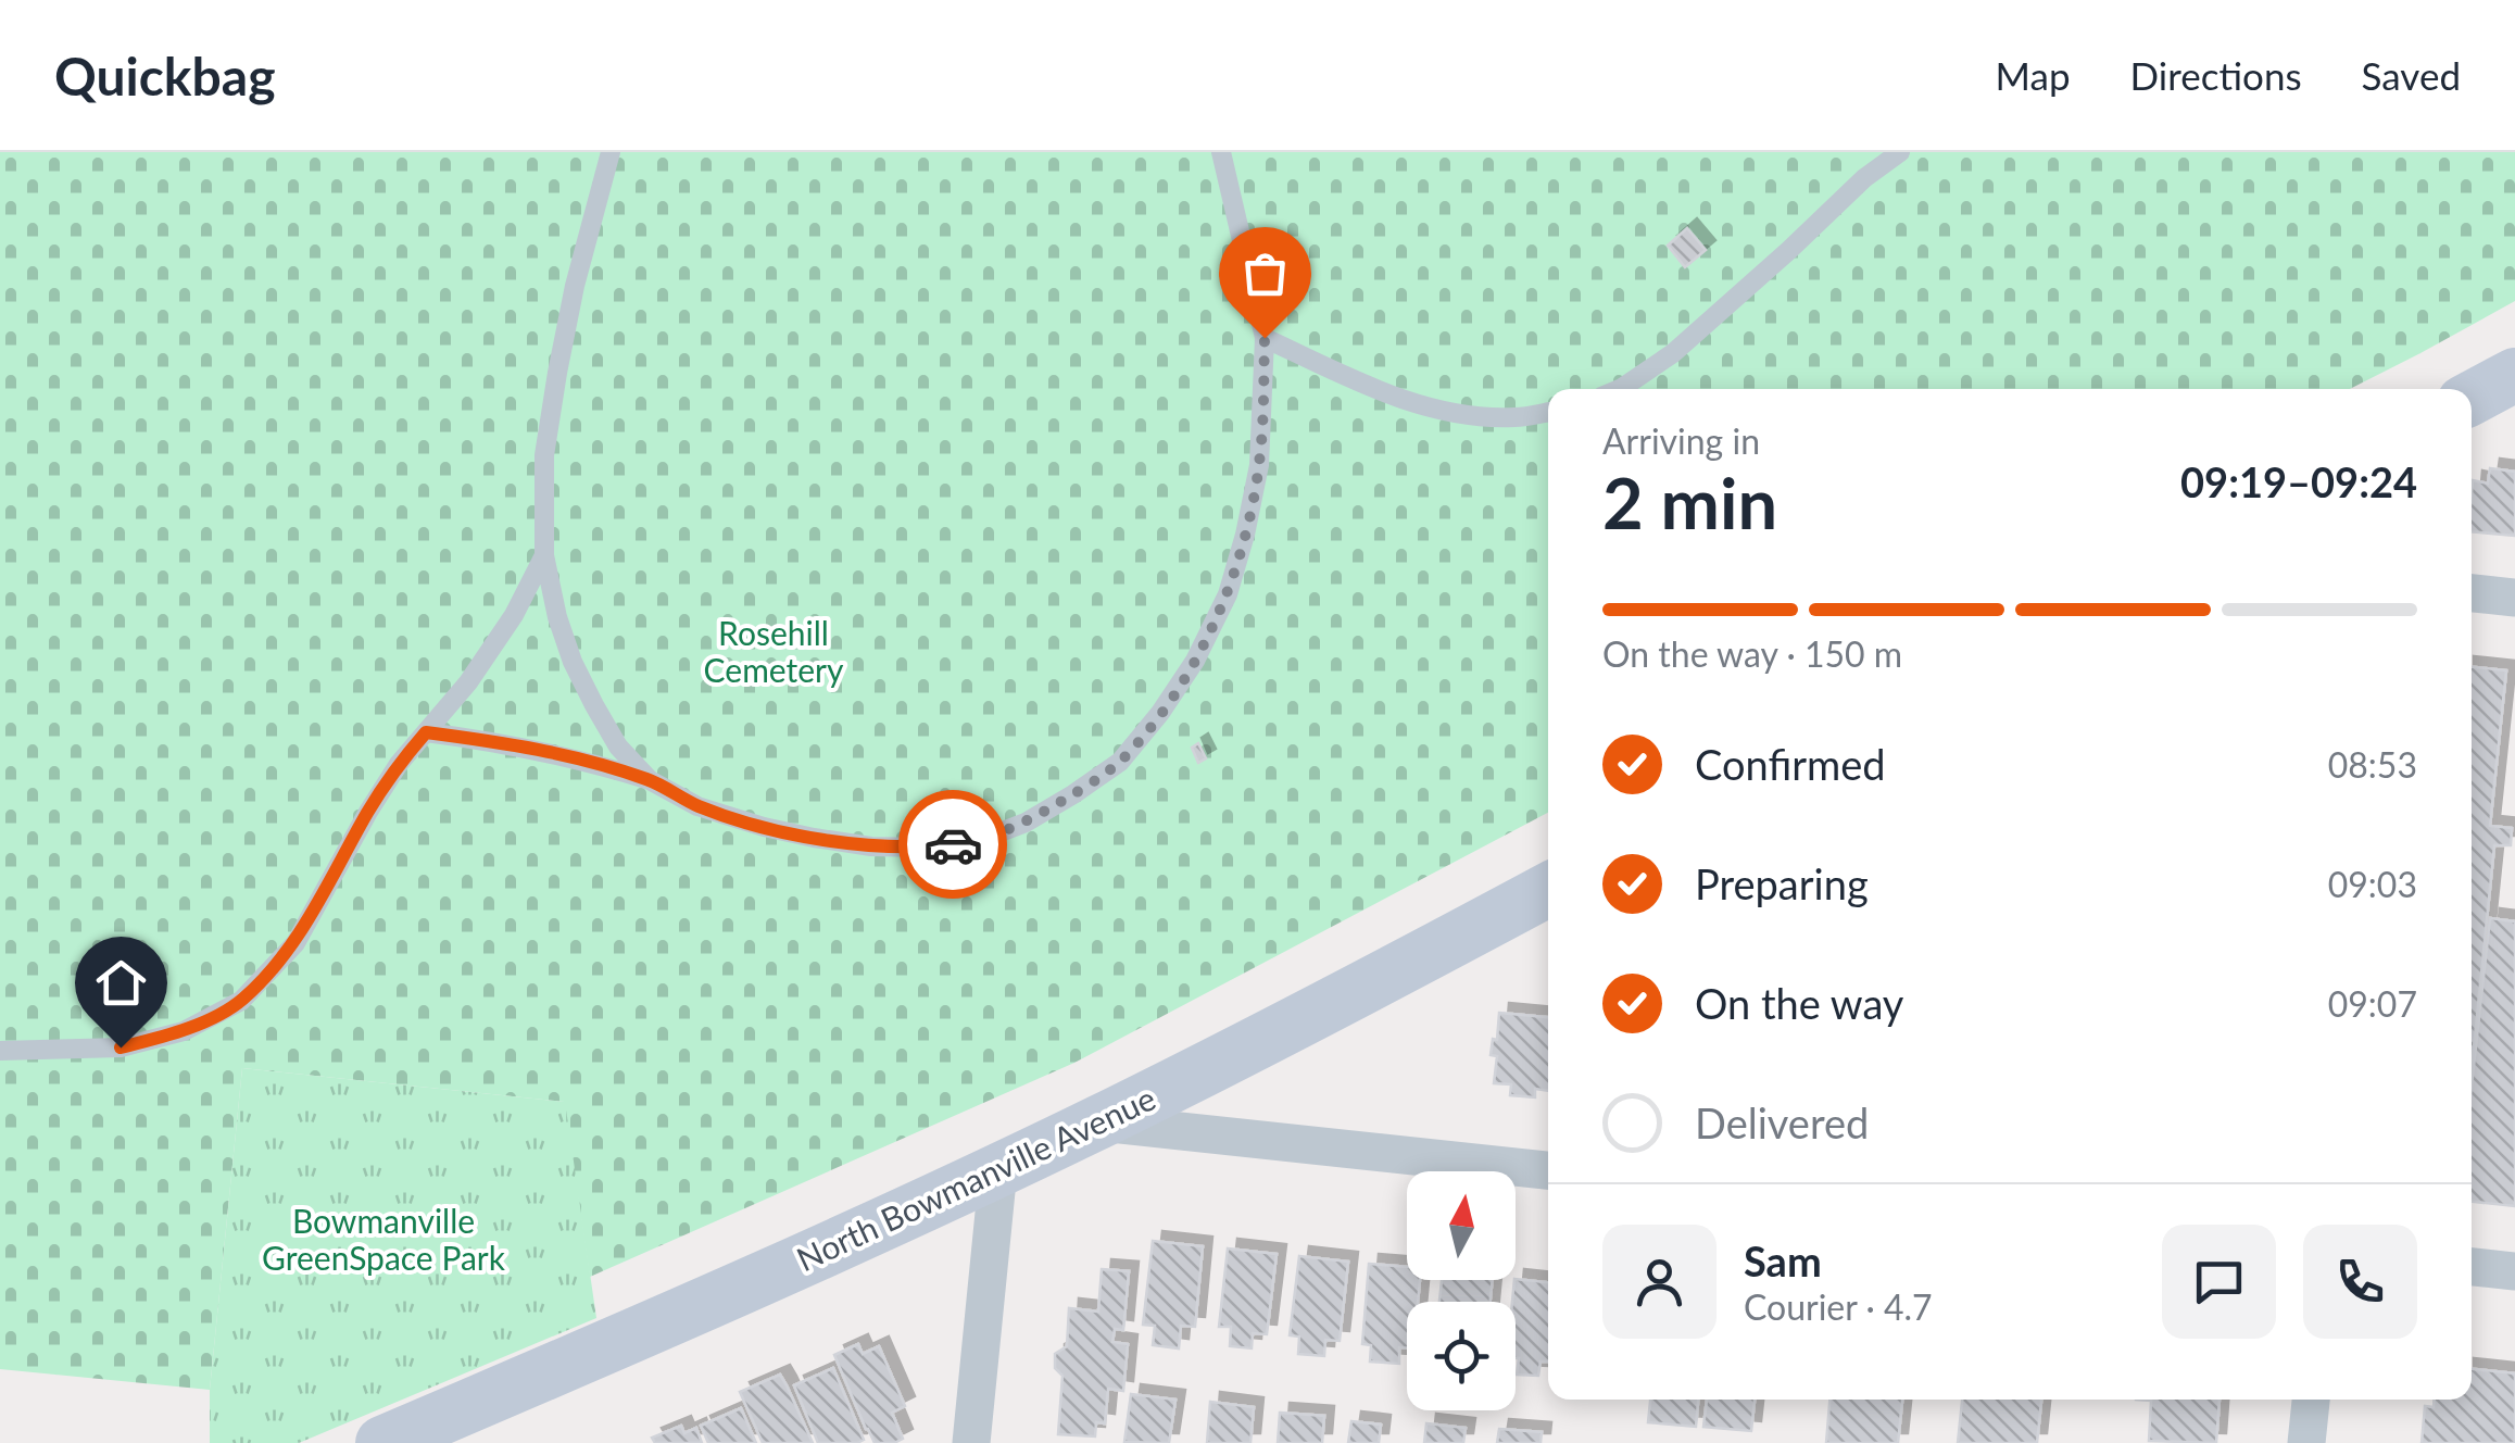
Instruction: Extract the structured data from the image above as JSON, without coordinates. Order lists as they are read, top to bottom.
{
  "streets": {
    "street": ["North Bowmanville Avenue"]
  },
  "parks": ["Rosehill Cemetery", "Bowmanville GreenSpace Park"],
  "north": "top",
  "page": {
    "header": "Quickbag",
    "nav": ["Map", "Directions", "Saved"],
    "heading": ["2 min", "Arriving in", "09:19–09:24"],
    "panel": ["Sam", "Courier · 4.7"],
    "bar": "On the way · 150 m",
    "list": [
      ["Confirmed", "08:53"],
      ["Preparing", "09:03"],
      ["On the way", "09:07"],
      "Delivered"
    ]
  }
}
